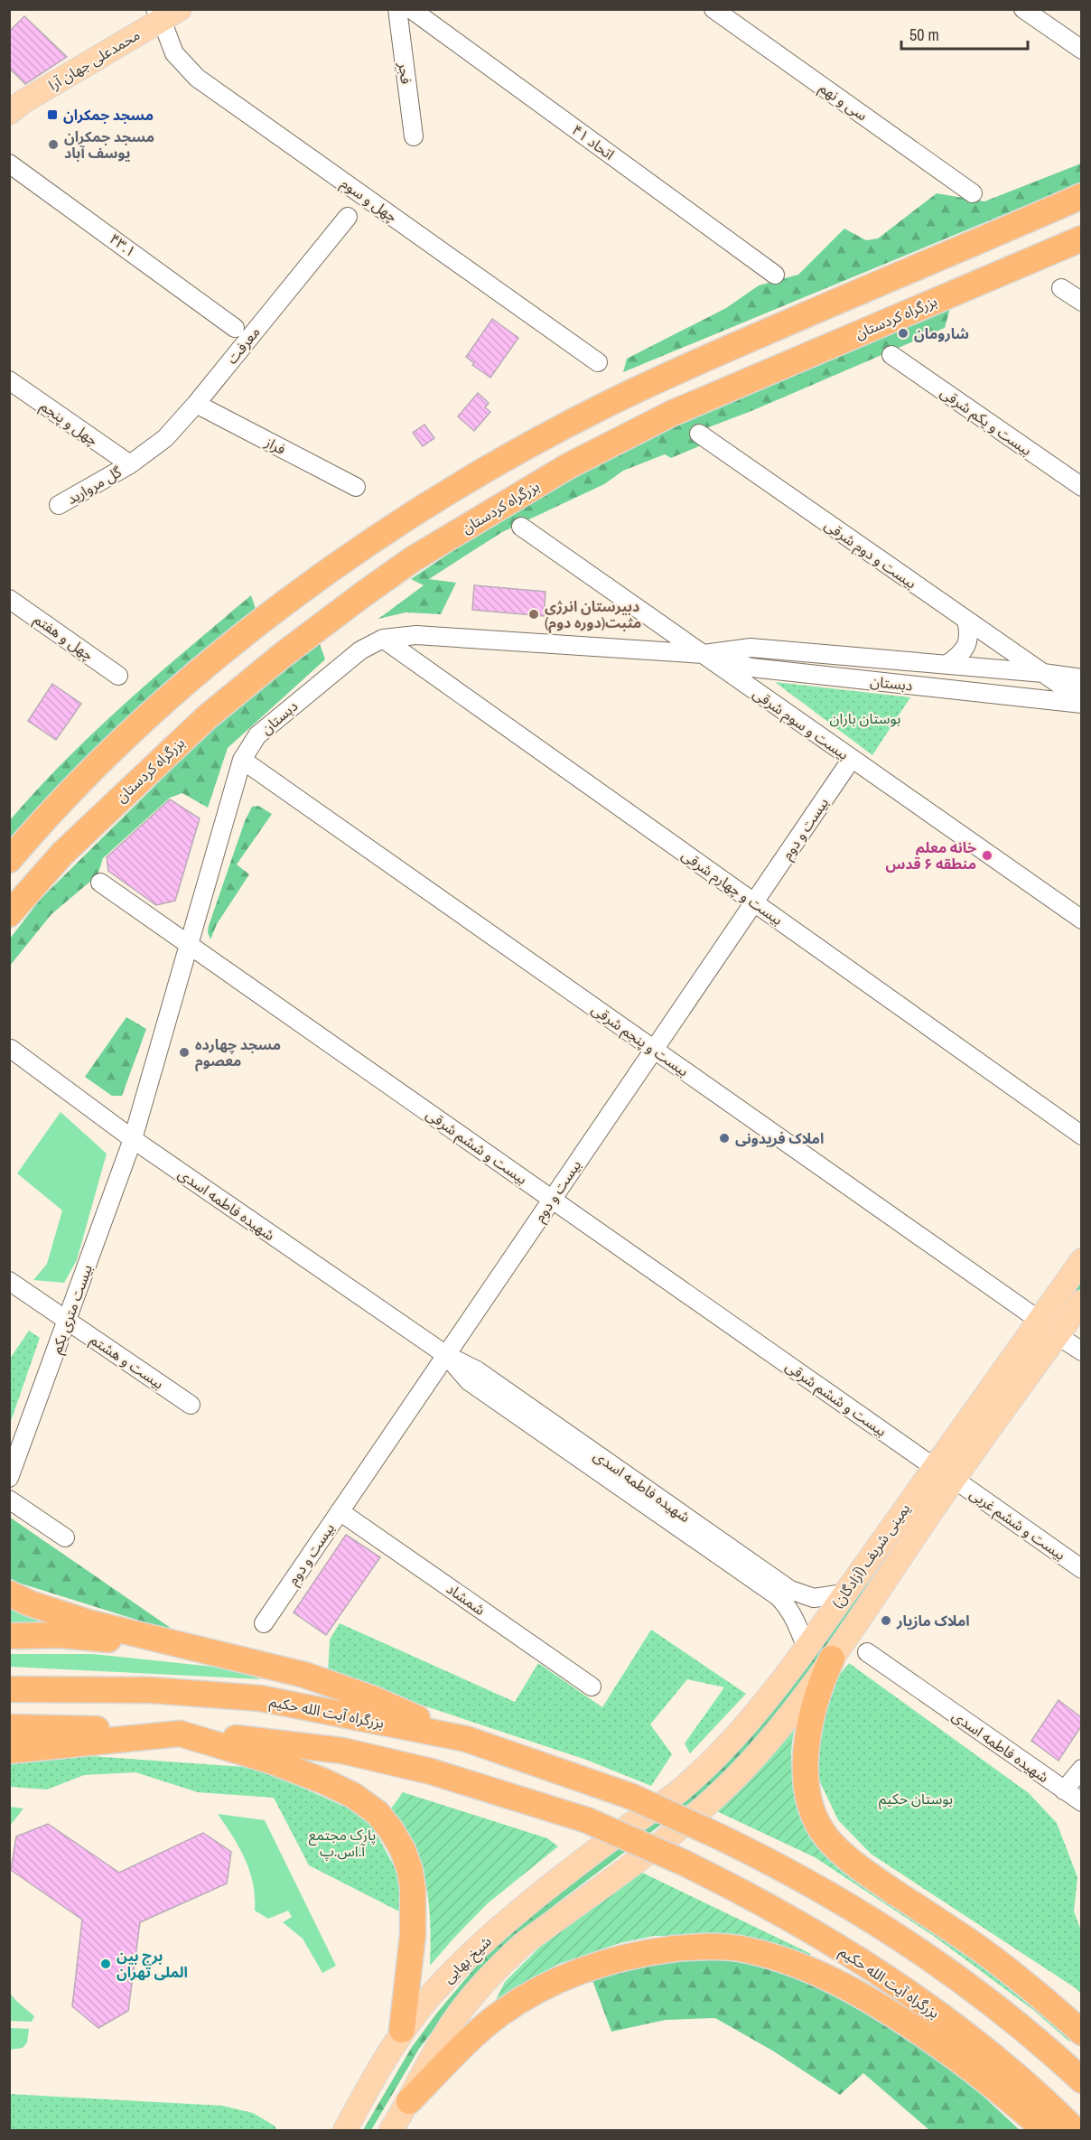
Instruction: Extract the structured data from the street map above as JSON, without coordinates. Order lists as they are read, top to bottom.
{
  "streets": {
    "highway": ["بزرگراه کردستان", "بزرگراه آیت الله حکیم"],
    "main road": ["محمدعلی جهان آرا", "یمینی شریف (آزادگان)", "شیخ بهایی"],
    "street": [
      "فجر",
      "سی و نهم",
      "اتحاد ۴۱",
      "چهل و سوم",
      "۴۳.۱",
      "معرفت",
      "بیست و یکم شرقی",
      "چهل و پنجم",
      "فراز",
      "گل مروارید",
      "بیست و دوم شرقی",
      "چهل و هفتم",
      "دبستان",
      "بیست و سوم شرقی",
      "بیست و دوم",
      "بیست و چهارم شرقی",
      "بیست و پنجم شرقی",
      "بیست و ششم شرقی",
      "شهیده فاطمه اسدی",
      "بیست متری یکم",
      "بیست و هشتم",
      "بیست و ششم غربی",
      "شمشاد"
    ]
  },
  "crossings": [
    ["محمدعلی جهان آرا", "چهل و سوم"],
    ["معرفت", "چهل و پنجم"],
    ["معرفت", "فراز"],
    ["معرفت", "گل مروارید"],
    ["چهل و پنجم", "گل مروارید"],
    ["بیست و دوم شرقی", "دبستان"],
    ["دبستان", "بیست و سوم شرقی"],
    ["دبستان", "بیست و چهارم شرقی"],
    ["دبستان", "بیست و پنجم شرقی"],
    ["دبستان", "بیست و ششم شرقی"],
    ["دبستان", "شهیده فاطمه اسدی"],
    ["دبستان", "بیست متری یکم"],
    ["بیست و سوم شرقی", "بیست و دوم"],
    ["بیست و دوم", "بیست و چهارم شرقی"],
    ["بیست و دوم", "بیست و پنجم شرقی"],
    ["بیست و دوم", "بیست و ششم شرقی"],
    ["بیست و دوم", "شهیده فاطمه اسدی"],
    ["بیست و دوم", "شمشاد"],
    ["بیست و پنجم شرقی", "یمینی شریف (آزادگان)"],
    ["بیست و ششم شرقی", "یمینی شریف (آزادگان)"],
    ["شهیده فاطمه اسدی", "بیست متری یکم"],
    ["شهیده فاطمه اسدی", "یمینی شریف (آزادگان)"],
    ["بیست متری یکم", "بیست و هشتم"],
    ["بیست و ششم غربی", "یمینی شریف (آزادگان)"],
    ["یمینی شریف (آزادگان)", "شیخ بهایی"]
  ],
  "parks": ["بوستان باران", "بوستان حکیم", "پارک مجتمع آ.اس.پ"],
  "places": {
    "transit": ["مسجد جمکران"],
    "other": [
      "مسجد جمکران یوسف آباد",
      "شارومان",
      "دبیرستان انرژی مثبت(دوره دوم)",
      "خانه معلم منطقه ۶ قدس",
      "مسجد چهارده معصوم",
      "املاک فریدونی",
      "املاک مازیار",
      "برج بین الملی تهران"
    ]
  },
  "scale_bar": "50 m"
}
